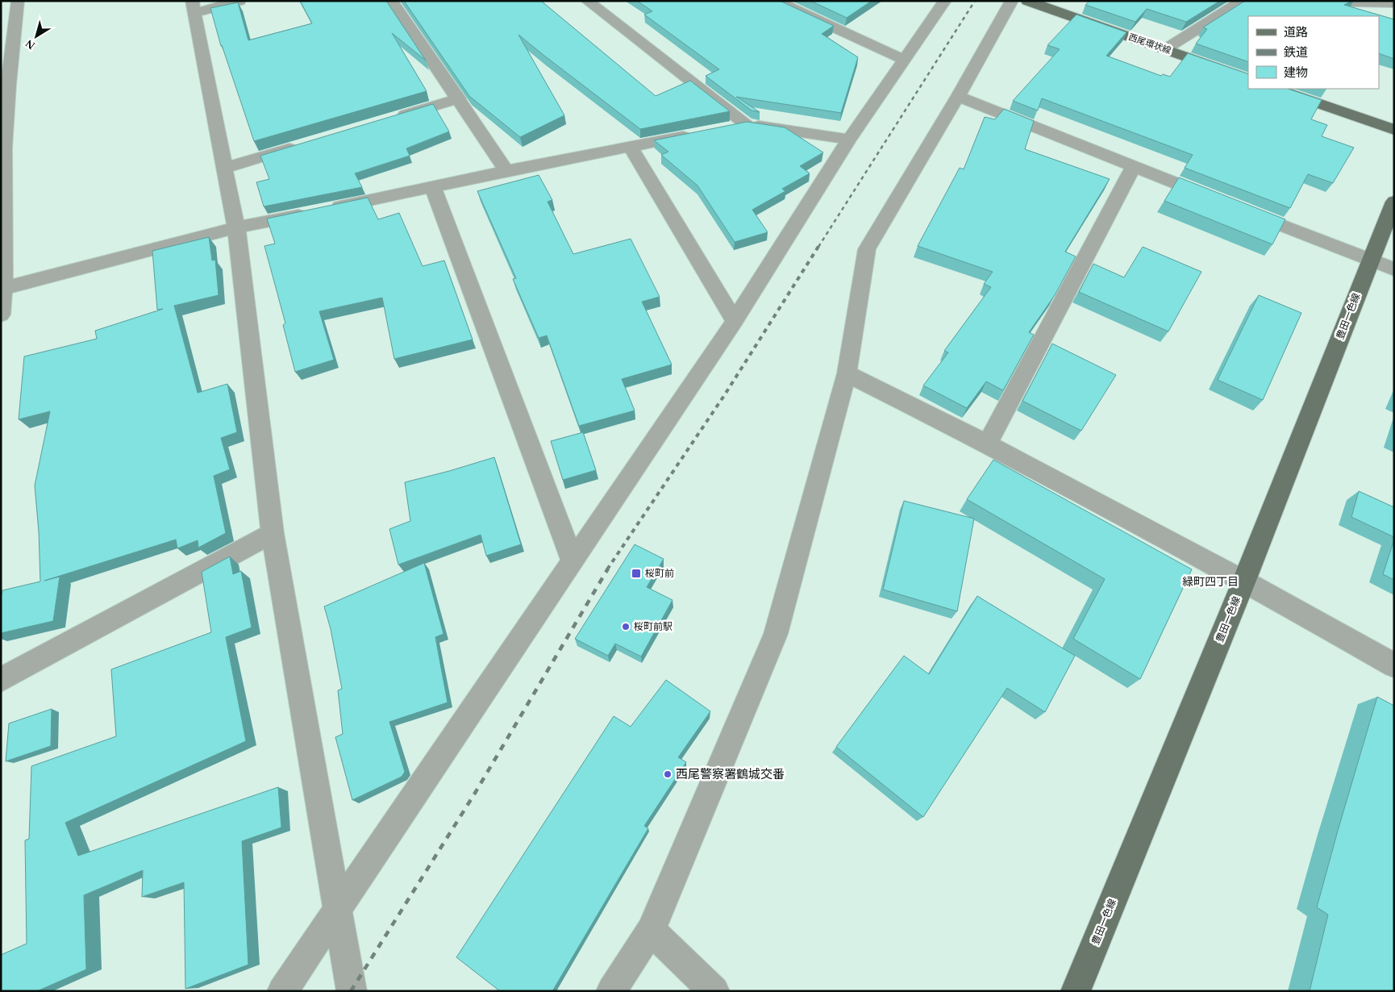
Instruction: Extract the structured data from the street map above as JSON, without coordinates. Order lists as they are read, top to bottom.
{
  "streets": {
    "main road": ["西尾環状線", "豊田一色線"]
  },
  "districts": ["緑町四丁目"],
  "places": {
    "transit": ["桜町前"],
    "other": ["桜町前駅", "西尾警察署鶴城交番"]
  },
  "legend": ["道路", "鉄道", "建物"],
  "north": "bottom left"
}
